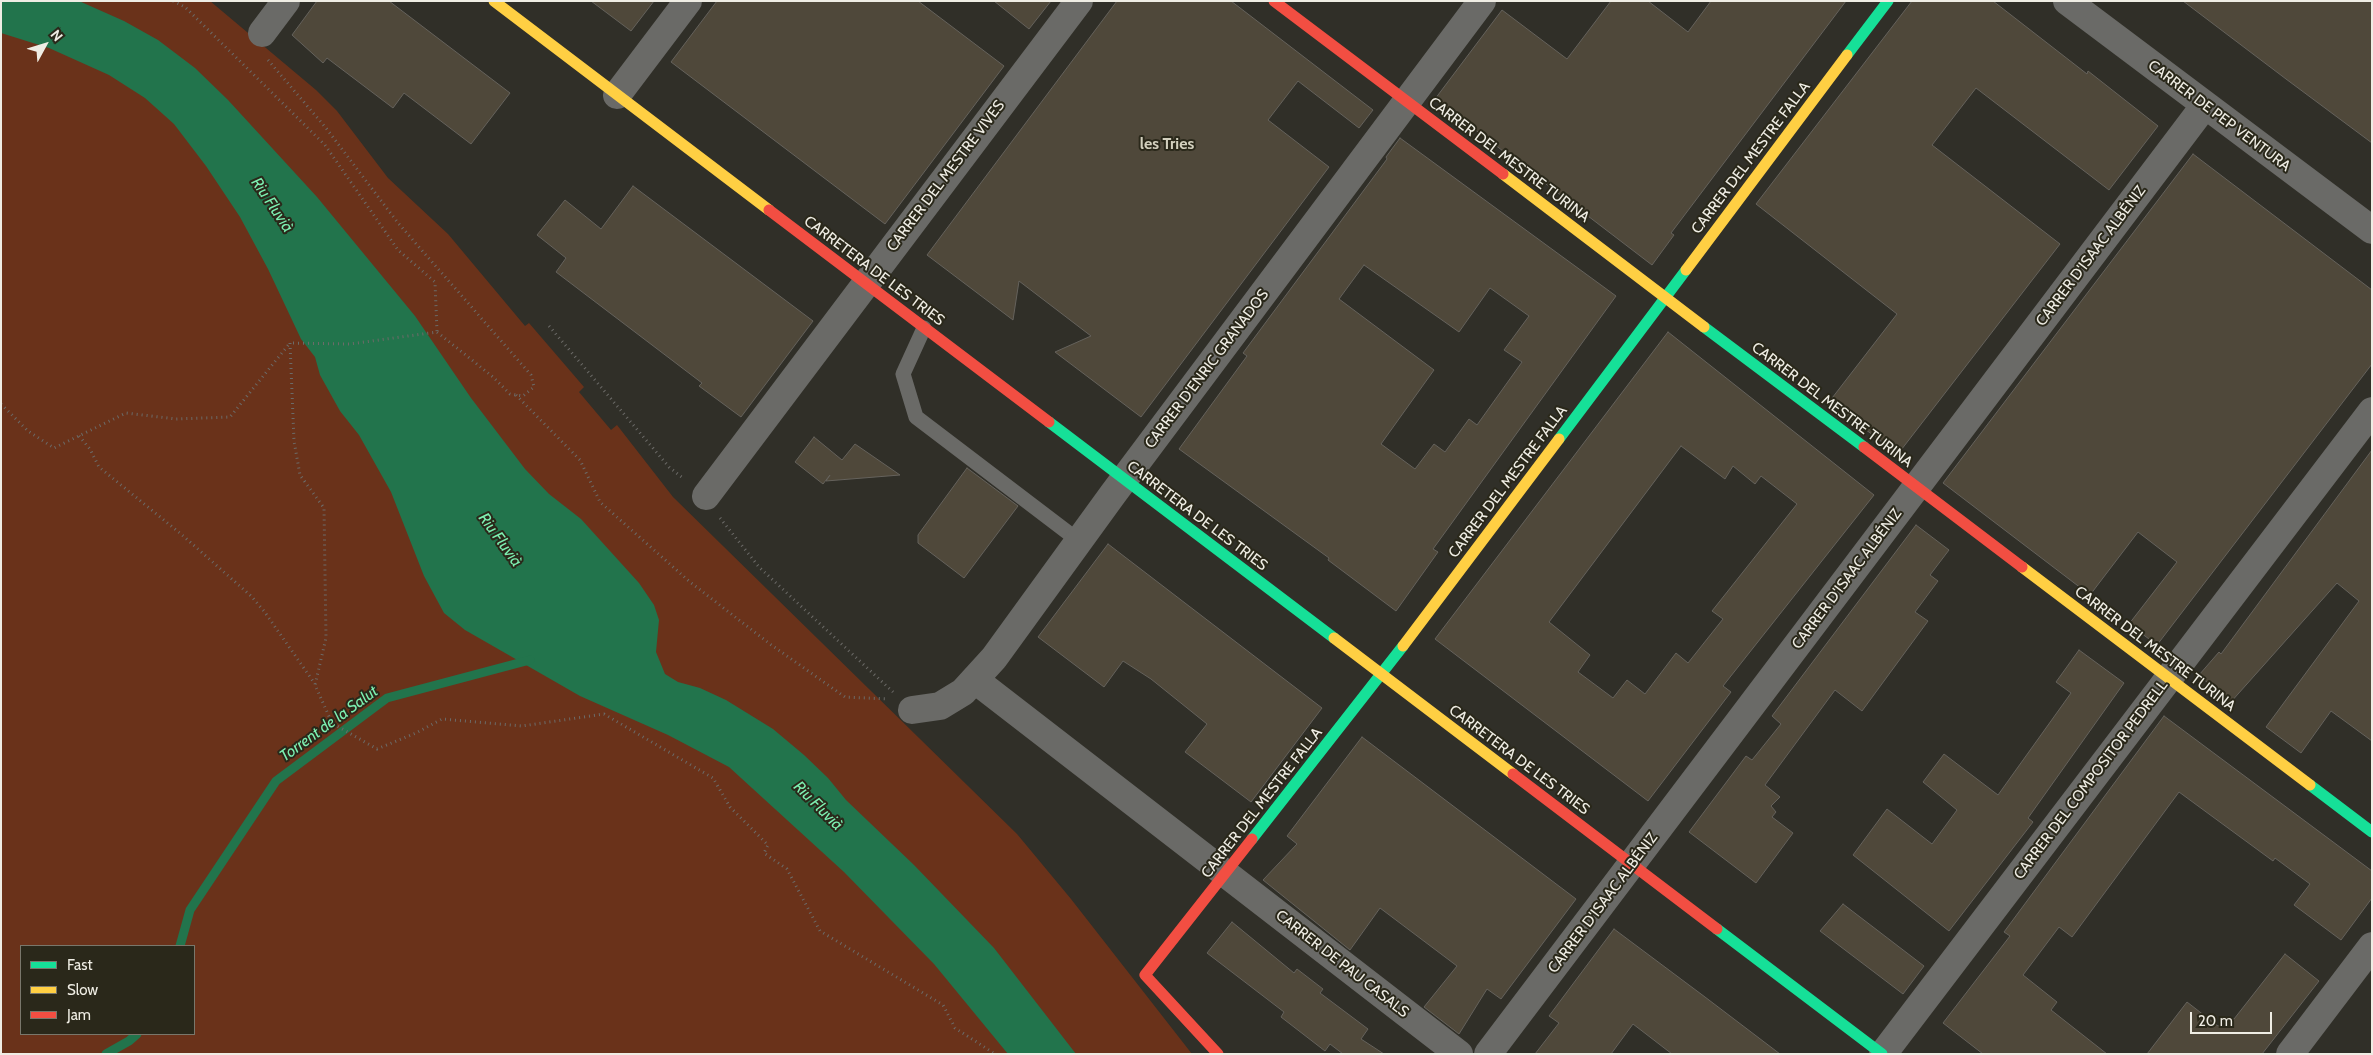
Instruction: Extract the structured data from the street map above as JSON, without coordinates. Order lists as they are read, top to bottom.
{
  "streets": {
    "street": [
      "CARRER DE PEP VENTURA",
      "CARRER DEL MESTRE FALLA",
      "CARRER DEL MESTRE TURINA",
      "CARRER DEL MESTRE VIVES",
      "CARRER D'ISAAC ALBÉNIZ",
      "CARRETERA DE LES TRIES",
      "CARRER D'ENRIC GRANADOS",
      "CARRER DEL COMPOSITOR PEDRELL",
      "CARRER DE PAU CASALS"
    ]
  },
  "crossings": [
    ["CARRER DE PEP VENTURA", "CARRER D'ISAAC ALBÉNIZ"],
    ["CARRER DEL MESTRE FALLA", "CARRER DEL MESTRE TURINA"],
    ["CARRER DEL MESTRE FALLA", "CARRETERA DE LES TRIES"],
    ["CARRER DEL MESTRE FALLA", "CARRER DE PAU CASALS"],
    ["CARRER DEL MESTRE TURINA", "CARRER D'ISAAC ALBÉNIZ"],
    ["CARRER DEL MESTRE TURINA", "CARRER D'ENRIC GRANADOS"],
    ["CARRER DEL MESTRE TURINA", "CARRER DEL COMPOSITOR PEDRELL"],
    ["CARRER DEL MESTRE VIVES", "CARRETERA DE LES TRIES"],
    ["CARRER D'ISAAC ALBÉNIZ", "CARRETERA DE LES TRIES"],
    ["CARRETERA DE LES TRIES", "CARRER D'ENRIC GRANADOS"],
    ["CARRETERA DE LES TRIES", "CARRER DEL COMPOSITOR PEDRELL"],
    ["CARRER D'ENRIC GRANADOS", "CARRER DE PAU CASALS"]
  ],
  "districts": ["les Tries"],
  "water": ["Riu Fluvià", "Torrent de la Salut"],
  "legend": ["Fast", "Slow", "Jam"],
  "scale_bar": "20 m",
  "north": "top right"
}
